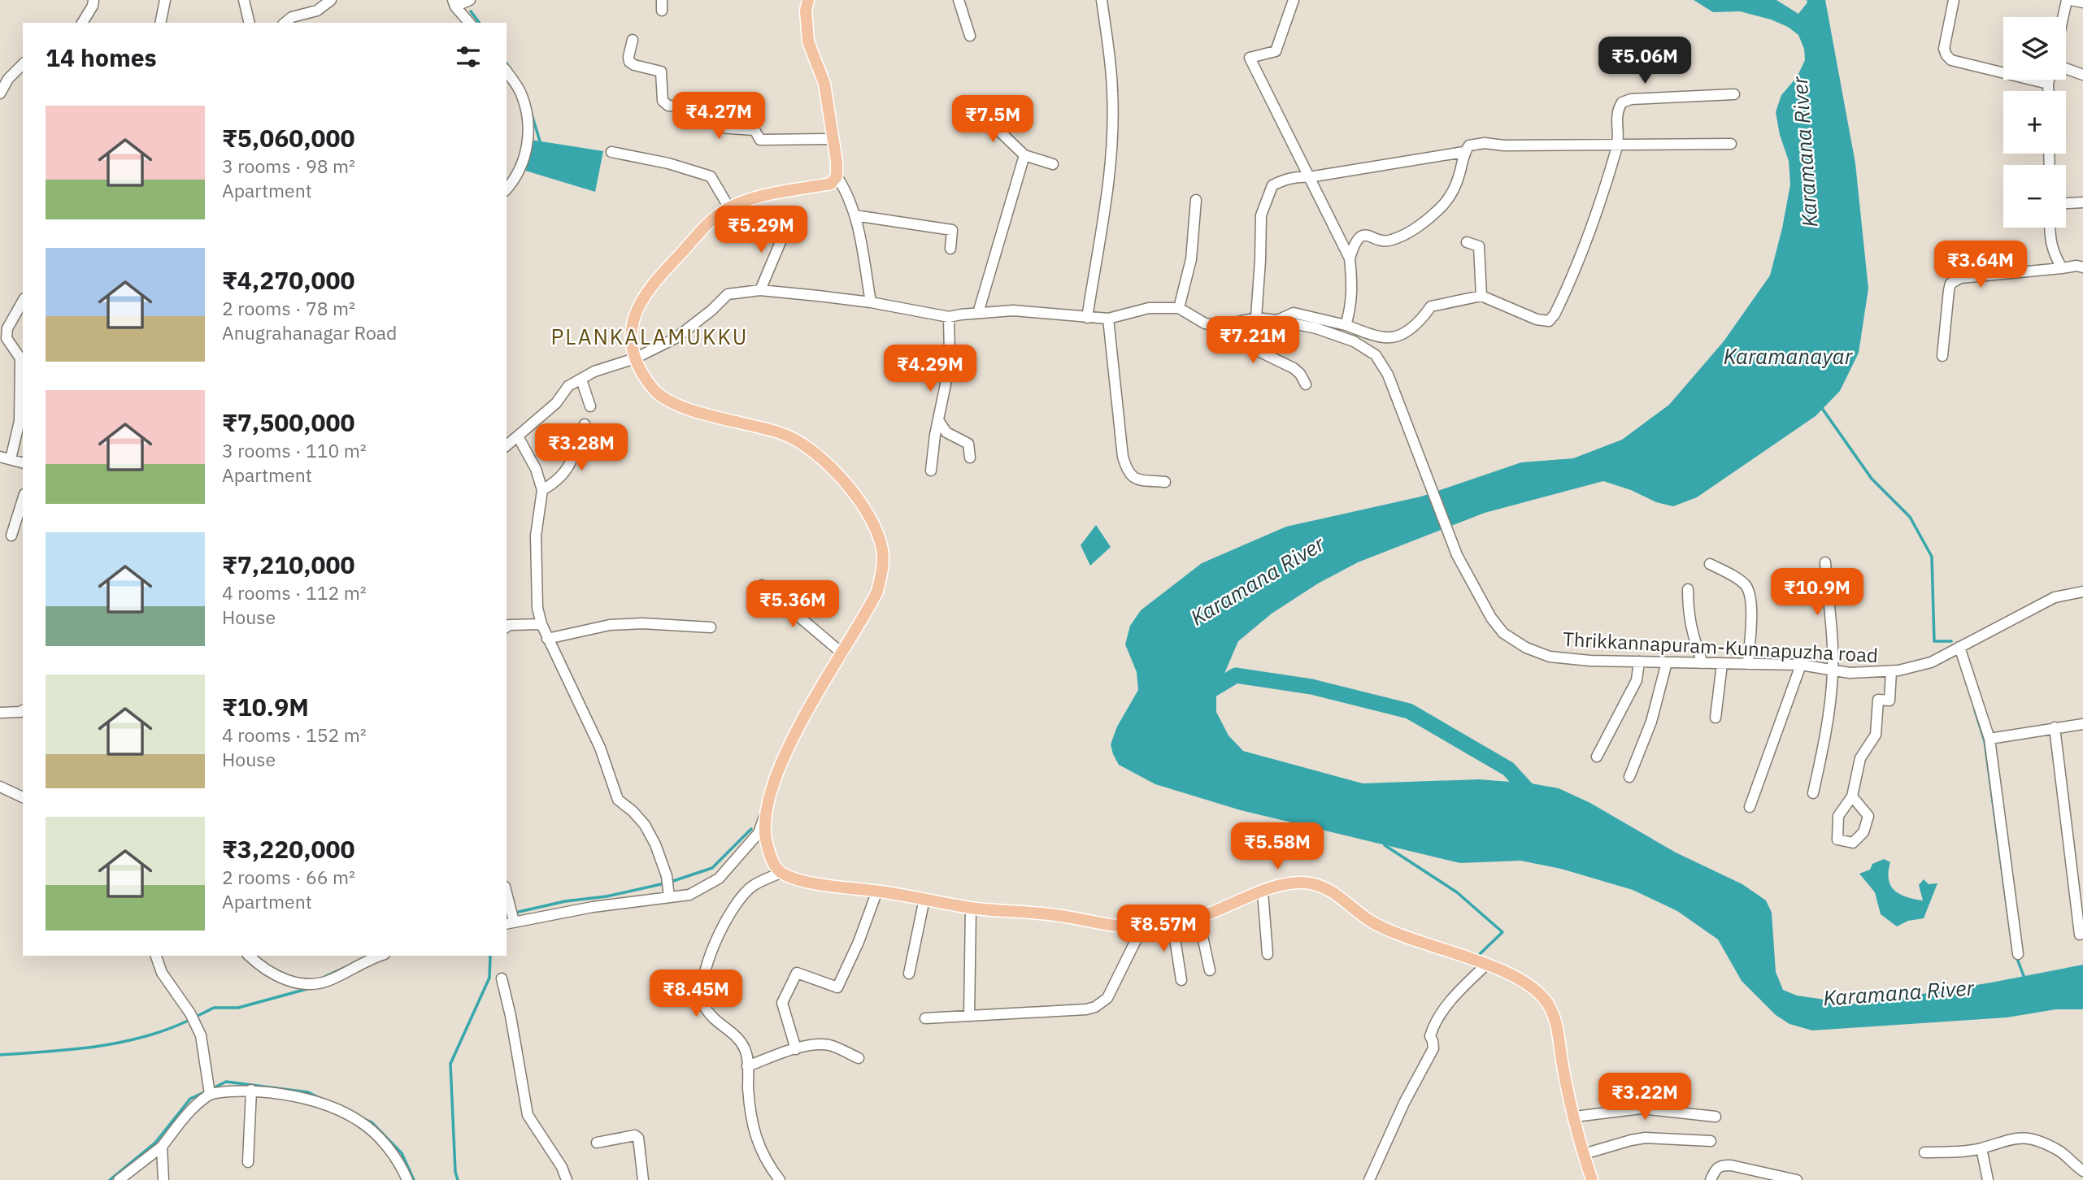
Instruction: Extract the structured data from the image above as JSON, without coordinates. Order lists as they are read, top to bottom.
{
  "streets": {
    "street": ["Thrikkannapuram-Kunnapuzha road"]
  },
  "districts": ["PLANKALAMUKKU"],
  "water": ["Karamana River", "Karamanayar"],
  "page": {
    "map_buttons": ["+", "−"],
    "heading": "14 homes",
    "price": [
      "₹5.06M",
      "₹4.27M",
      "₹7.5M",
      "₹5.29M",
      "₹3.64M",
      "₹7.21M",
      "₹4.29M",
      "₹3.28M",
      "₹10.9M",
      "₹5.36M",
      "₹5.58M",
      "₹8.57M",
      "₹8.45M",
      "₹3.22M"
    ],
    "list": [
      {
        "name": "₹5,060,000",
        "note": "3 rooms · 98 m² · Apartment"
      },
      {
        "name": "₹4,270,000",
        "note": "2 rooms · 78 m² · Anugrahanagar Road"
      },
      {
        "name": "₹7,500,000",
        "note": "3 rooms · 110 m² · Apartment"
      },
      {
        "name": "₹7,210,000",
        "note": "4 rooms · 112 m² · House"
      },
      {
        "name": "₹10.9M",
        "note": "4 rooms · 152 m² · House"
      },
      {
        "name": "₹3,220,000",
        "note": "2 rooms · 66 m² · Apartment"
      }
    ]
  }
}
